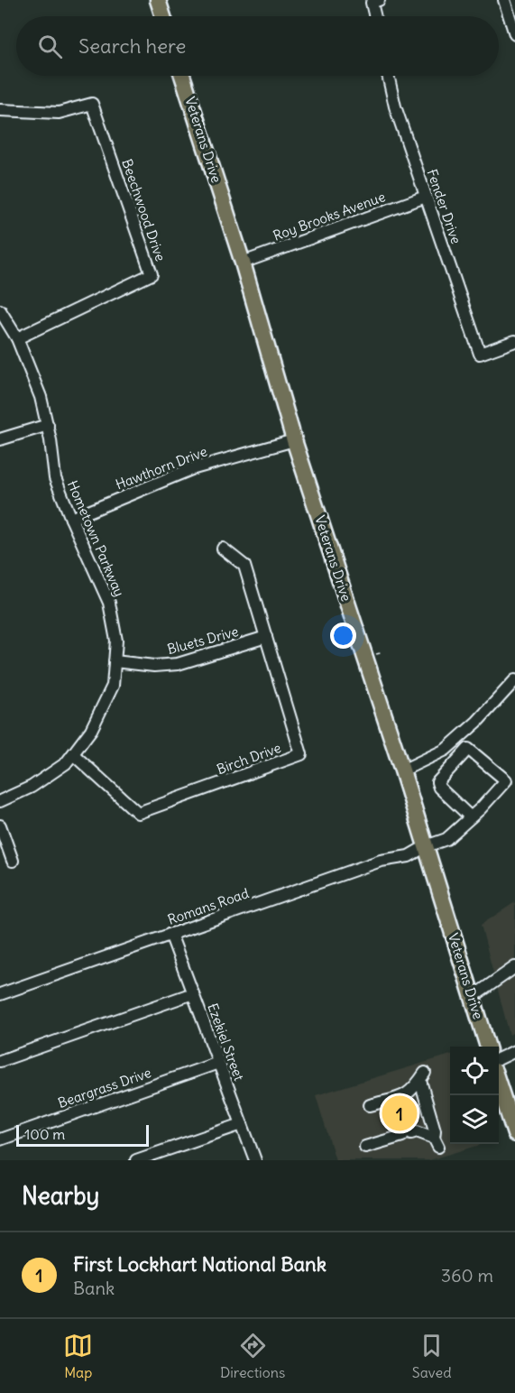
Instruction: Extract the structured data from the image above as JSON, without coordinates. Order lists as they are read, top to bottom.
{
  "streets": {
    "main road": ["Veterans Drive"],
    "street": [
      "Fender Drive",
      "Beechwood Drive",
      "Roy Brooks Avenue",
      "Hawthorn Drive",
      "Hometown Parkway",
      "Bluets Drive",
      "Birch Drive",
      "Romans Road",
      "Ezekiel Street",
      "Beargrass Drive"
    ]
  },
  "crossings": [
    ["Veterans Drive", "Roy Brooks Avenue"],
    ["Veterans Drive", "Hawthorn Drive"],
    ["Veterans Drive", "Romans Road"],
    ["Fender Drive", "Roy Brooks Avenue"],
    ["Beechwood Drive", "Hometown Parkway"],
    ["Hawthorn Drive", "Hometown Parkway"],
    ["Hometown Parkway", "Bluets Drive"],
    ["Hometown Parkway", "Birch Drive"],
    ["Bluets Drive", "Birch Drive"],
    ["Romans Road", "Ezekiel Street"],
    ["Ezekiel Street", "Beargrass Drive"]
  ],
  "scale_bar": "100 m",
  "page": {
    "search": "Search here",
    "pins": "1",
    "scale": "100 m",
    "heading": "Nearby",
    "list": [
      {
        "mark": "1",
        "name": "First Lockhart National Bank",
        "note": "Bank",
        "value": "360 m"
      }
    ],
    "nav": ["Map", "Directions", "Saved"]
  }
}
